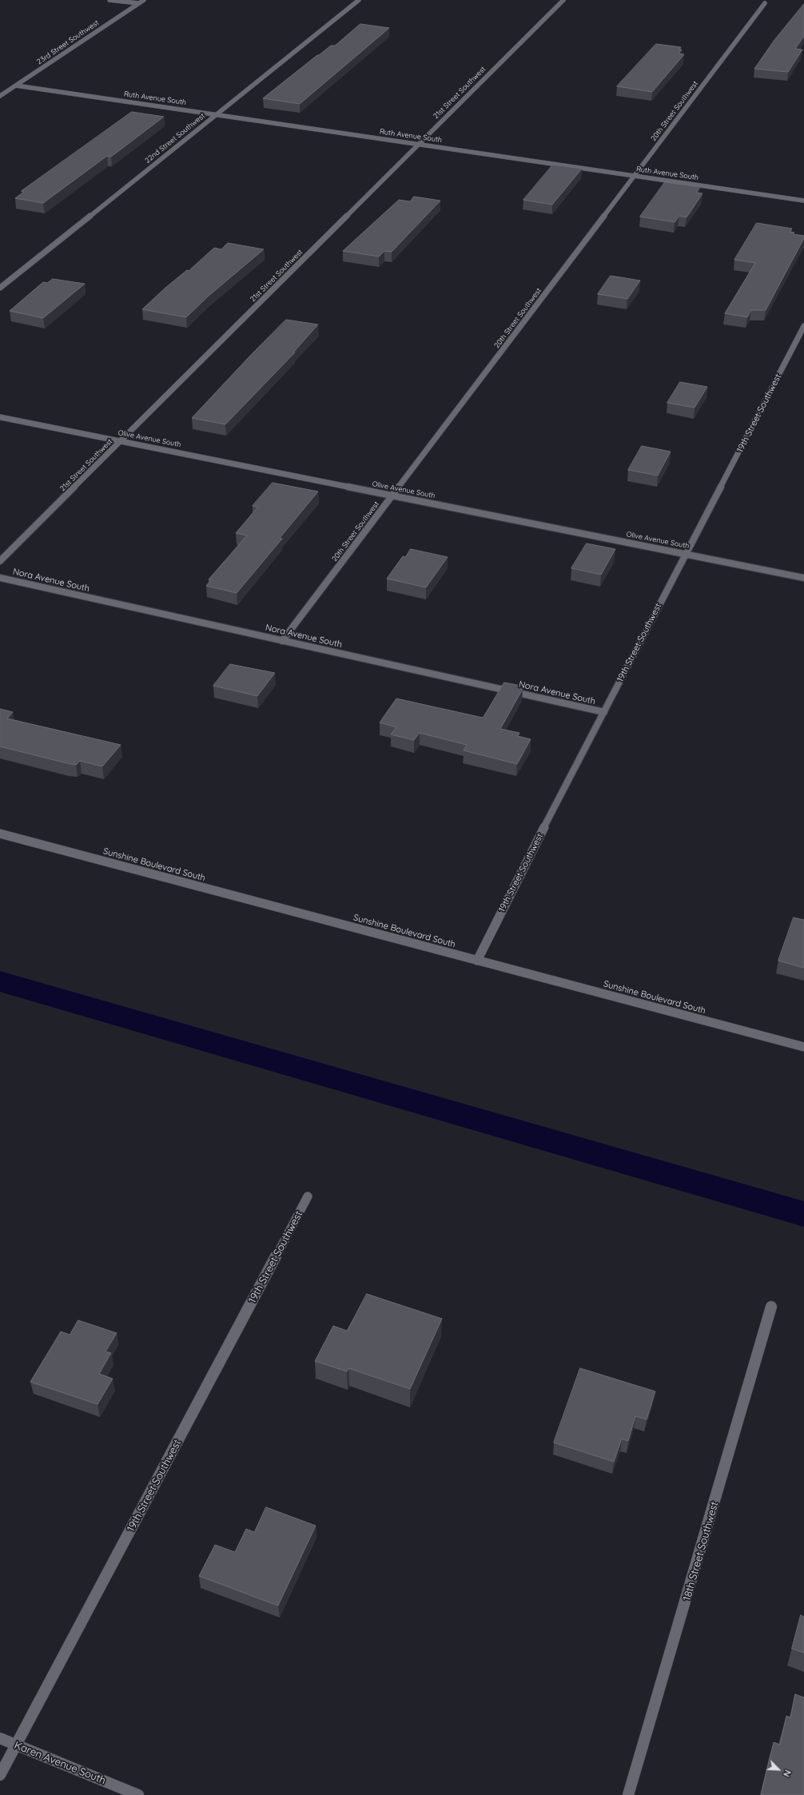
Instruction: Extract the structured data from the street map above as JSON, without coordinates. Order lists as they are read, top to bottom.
{
  "streets": {
    "street": [
      "23rd Street Southwest",
      "21st Street Southwest",
      "Ruth Avenue South",
      "20th Street Southwest",
      "22nd Street Southwest",
      "19th Street Southwest",
      "Olive Avenue South",
      "Nora Avenue South",
      "Sunshine Boulevard South",
      "18th Street Southwest",
      "Karen Avenue South"
    ]
  },
  "crossings": [
    ["23rd Street Southwest", "Ruth Avenue South"],
    ["21st Street Southwest", "Ruth Avenue South"],
    ["21st Street Southwest", "Olive Avenue South"],
    ["Ruth Avenue South", "20th Street Southwest"],
    ["Ruth Avenue South", "22nd Street Southwest"],
    ["20th Street Southwest", "Olive Avenue South"],
    ["20th Street Southwest", "Nora Avenue South"],
    ["19th Street Southwest", "Olive Avenue South"],
    ["19th Street Southwest", "Nora Avenue South"],
    ["19th Street Southwest", "Sunshine Boulevard South"],
    ["19th Street Southwest", "Karen Avenue South"]
  ],
  "north": "bottom right"
}
